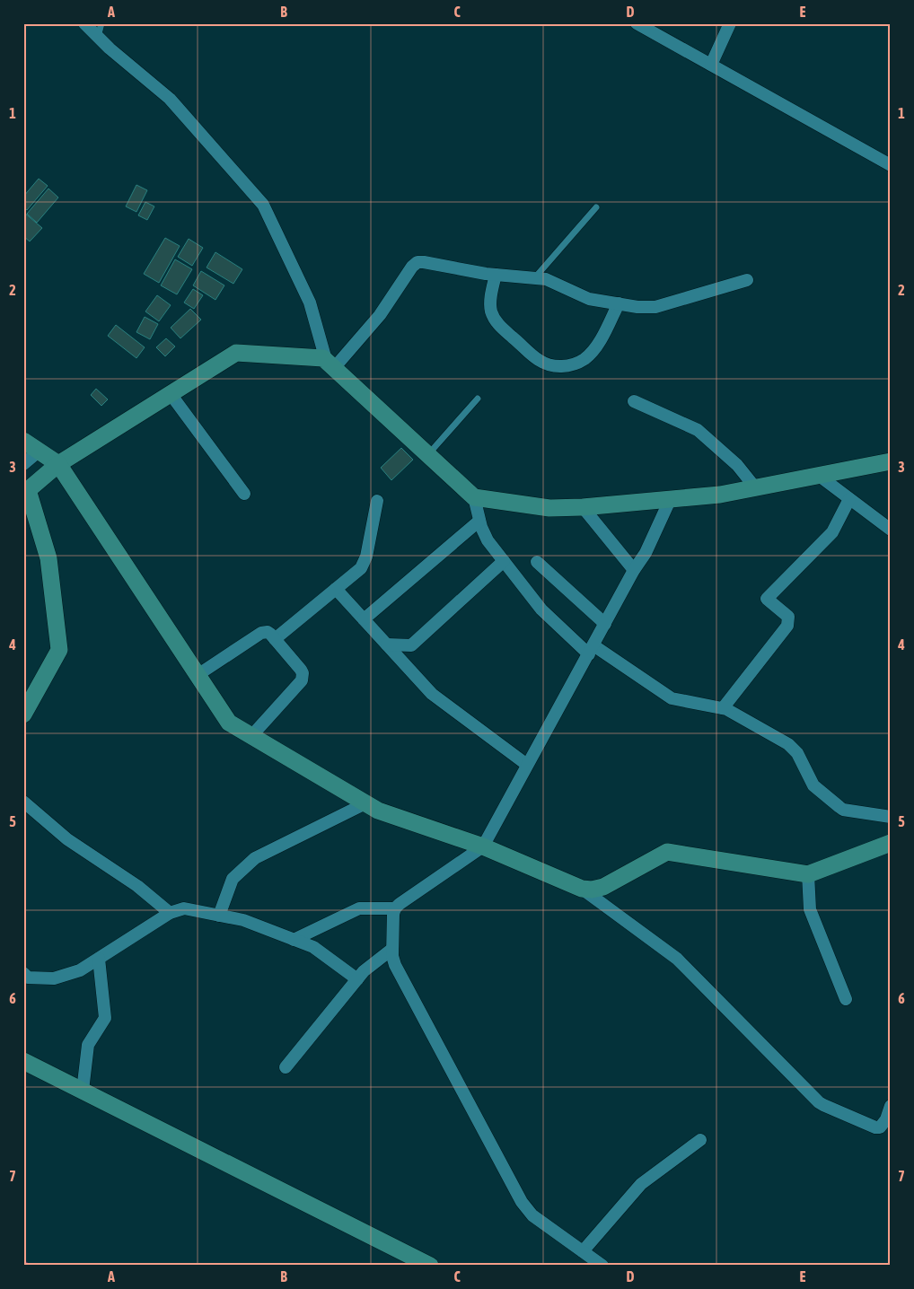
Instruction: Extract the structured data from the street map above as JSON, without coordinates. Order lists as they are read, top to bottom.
{
  "grid": {
    "columns": [
      "A",
      "B",
      "C",
      "D",
      "E"
    ],
    "rows": [
      "1",
      "2",
      "3",
      "4",
      "5",
      "6",
      "7"
    ]
  }
}
